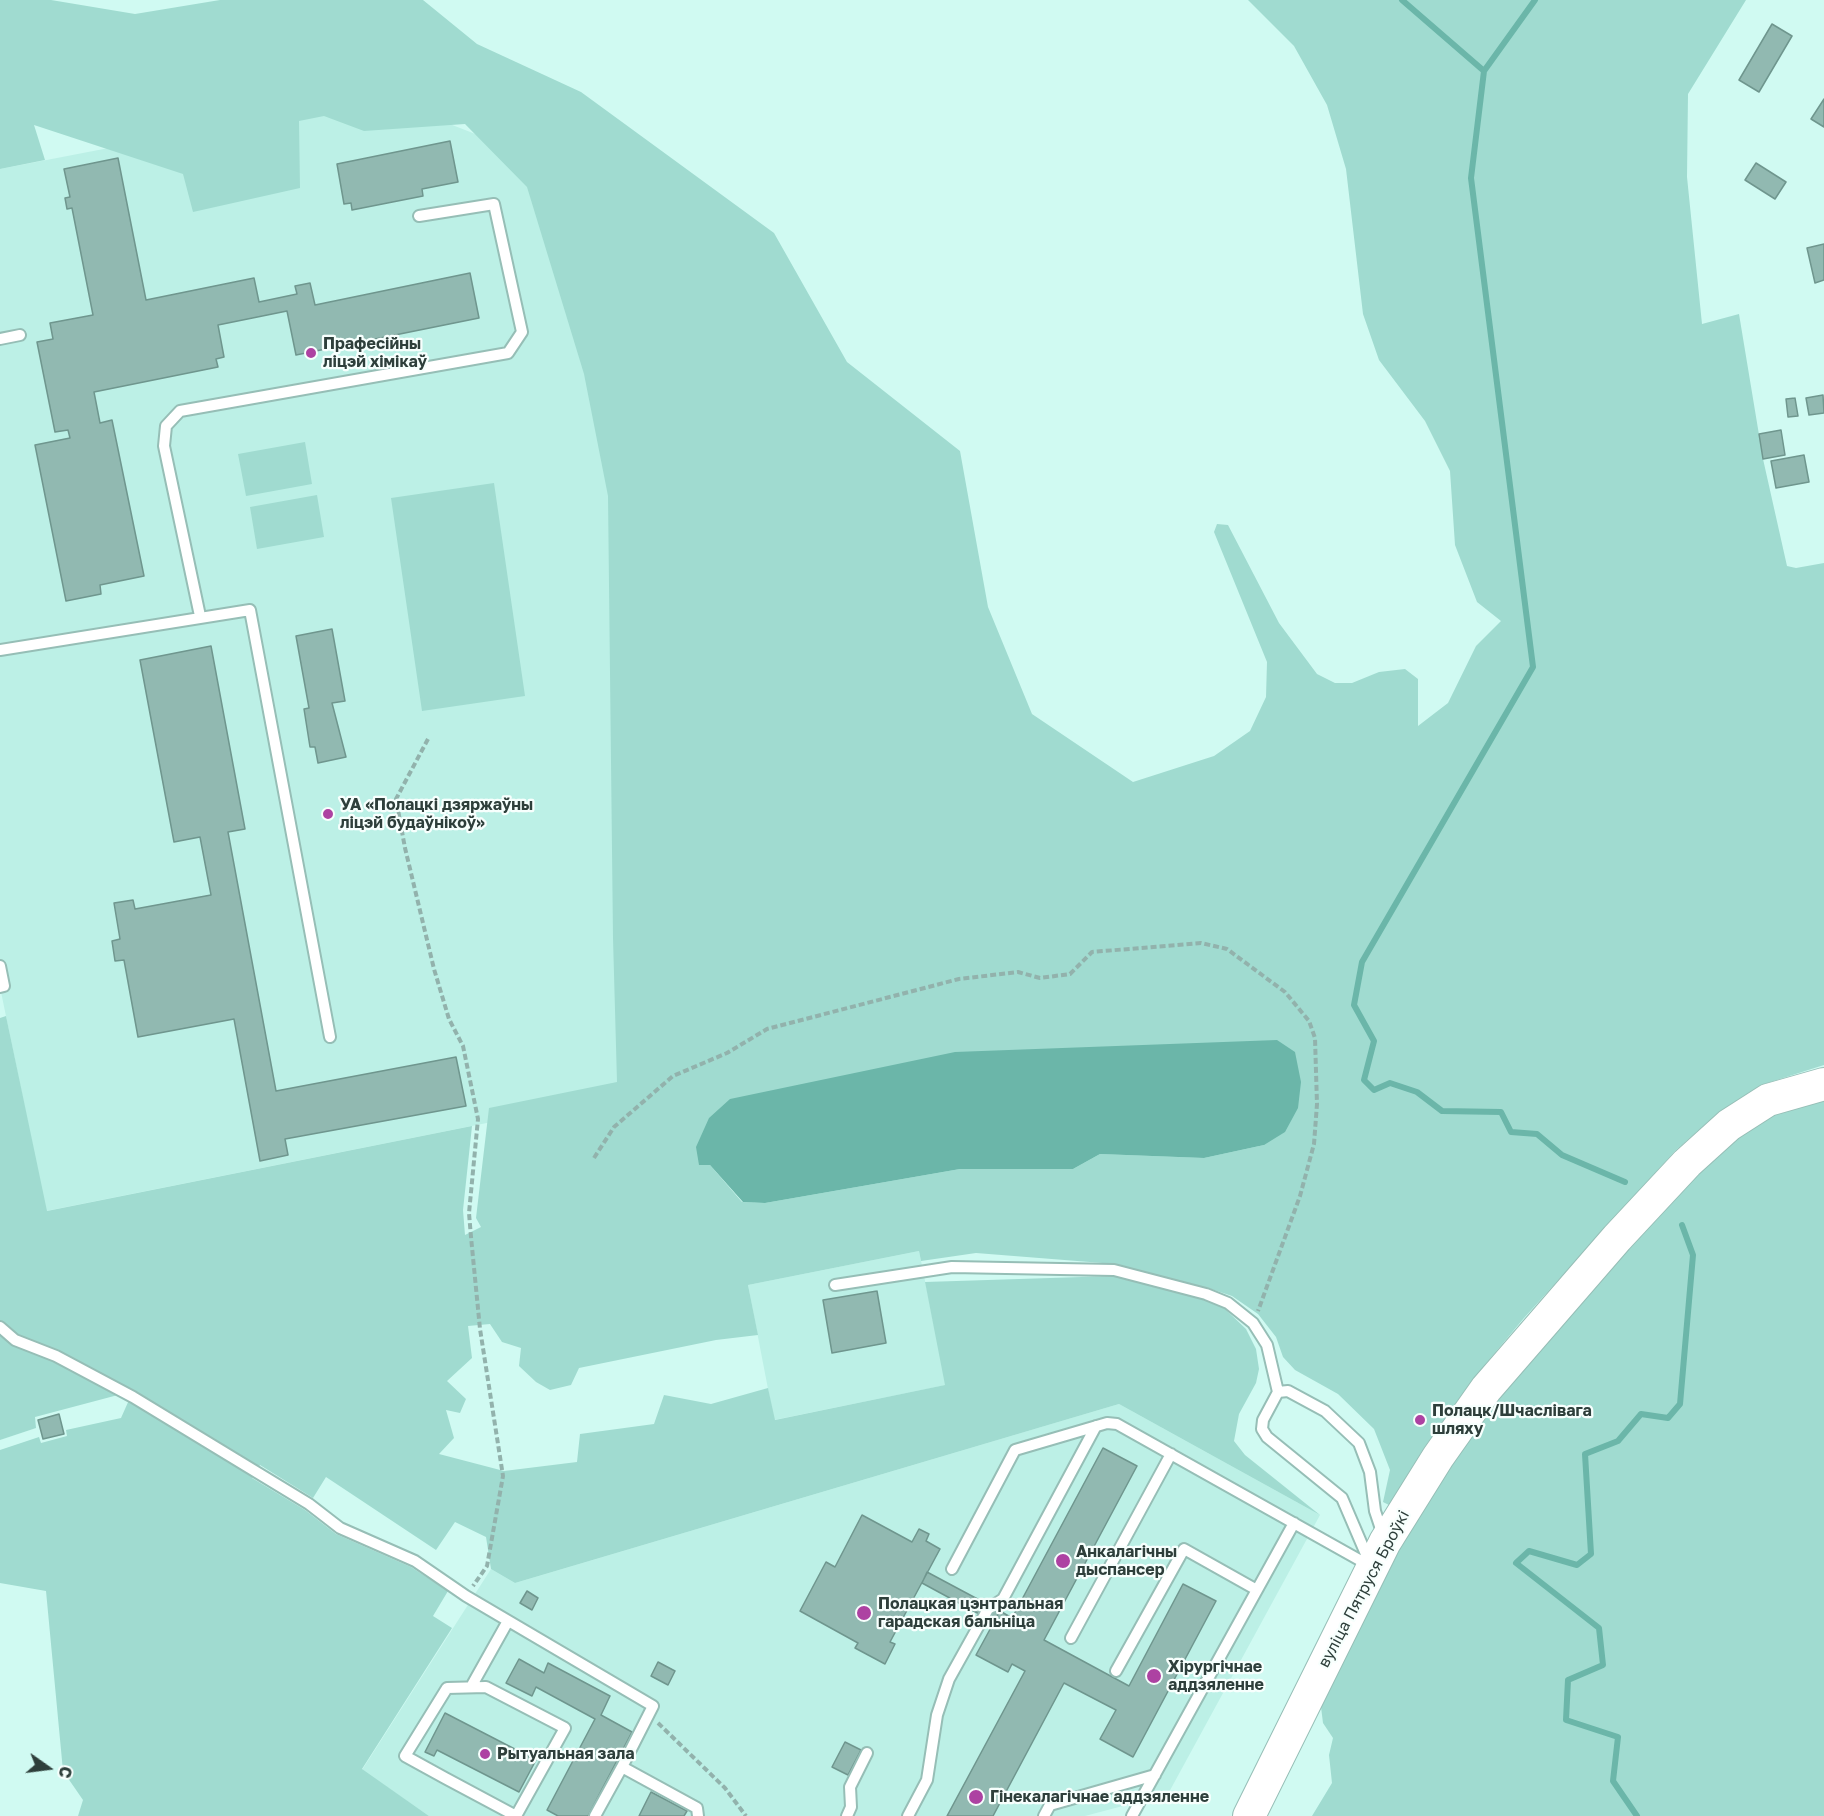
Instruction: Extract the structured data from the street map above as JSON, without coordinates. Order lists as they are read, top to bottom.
{
  "streets": {
    "main road": ["вуліца Пятруся Броўкі"]
  },
  "places": [
    "Прафесійны ліцэй хімікаў",
    "УА «Полацкі дзяржаўны ліцэй будаўнікоў»",
    "Полацк/Шчаслівага шляху",
    "Анкалагічны дыспансер",
    "Полацкая цэнтральная гарадская бальніца",
    "Хірургічнае аддзяленне",
    "Рытуальная зала",
    "Гінекалагічнае аддзяленне"
  ],
  "north": "right"
}
